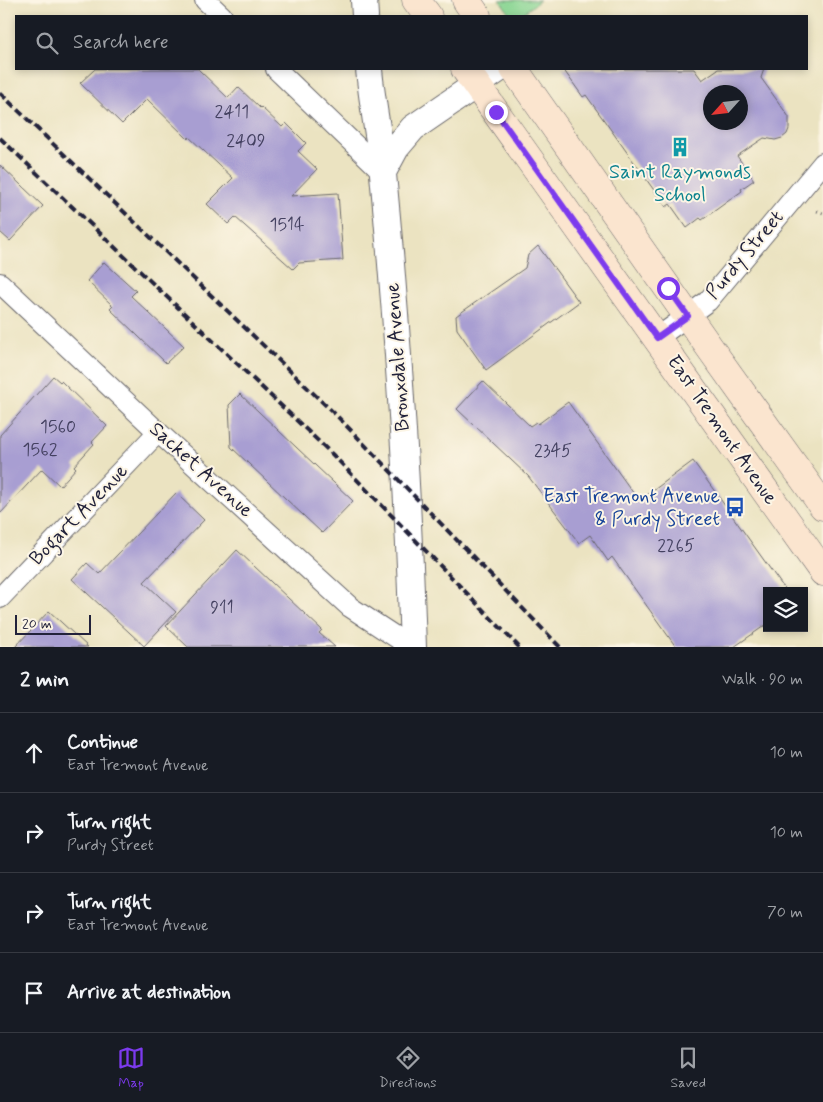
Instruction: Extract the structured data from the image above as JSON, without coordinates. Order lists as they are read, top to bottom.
{
  "streets": {
    "main road": ["East Tremont Avenue"],
    "street": [
      "Purdy Street",
      "Bronxdale Avenue",
      "Sacket Avenue",
      "Bogart Avenue"
    ]
  },
  "crossings": [
    ["Purdy Street", "East Tremont Avenue"],
    ["Bronxdale Avenue", "Sacket Avenue"],
    ["Sacket Avenue", "Bogart Avenue"]
  ],
  "places": {
    "building": ["Saint Raymonds School"],
    "bus stop": ["East Tremont Avenue & Purdy Street"]
  },
  "house_numbers": [
    "2411",
    "2409",
    "1514",
    "1560",
    "1562",
    "2345",
    "2265",
    "911"
  ],
  "scale_bar": "20 m",
  "north": "bottom left",
  "page": {
    "search": "Search here",
    "scale": "20 m",
    "heading": ["2 min", "Walk · 90 m"],
    "list": [
      ["Continue", "East Tremont Avenue", "10 m"],
      ["Turn right", "Purdy Street", "10 m"],
      ["Turn right", "East Tremont Avenue", "70 m"],
      "Arrive at destination"
    ],
    "nav": ["Map", "Directions", "Saved"]
  }
}
